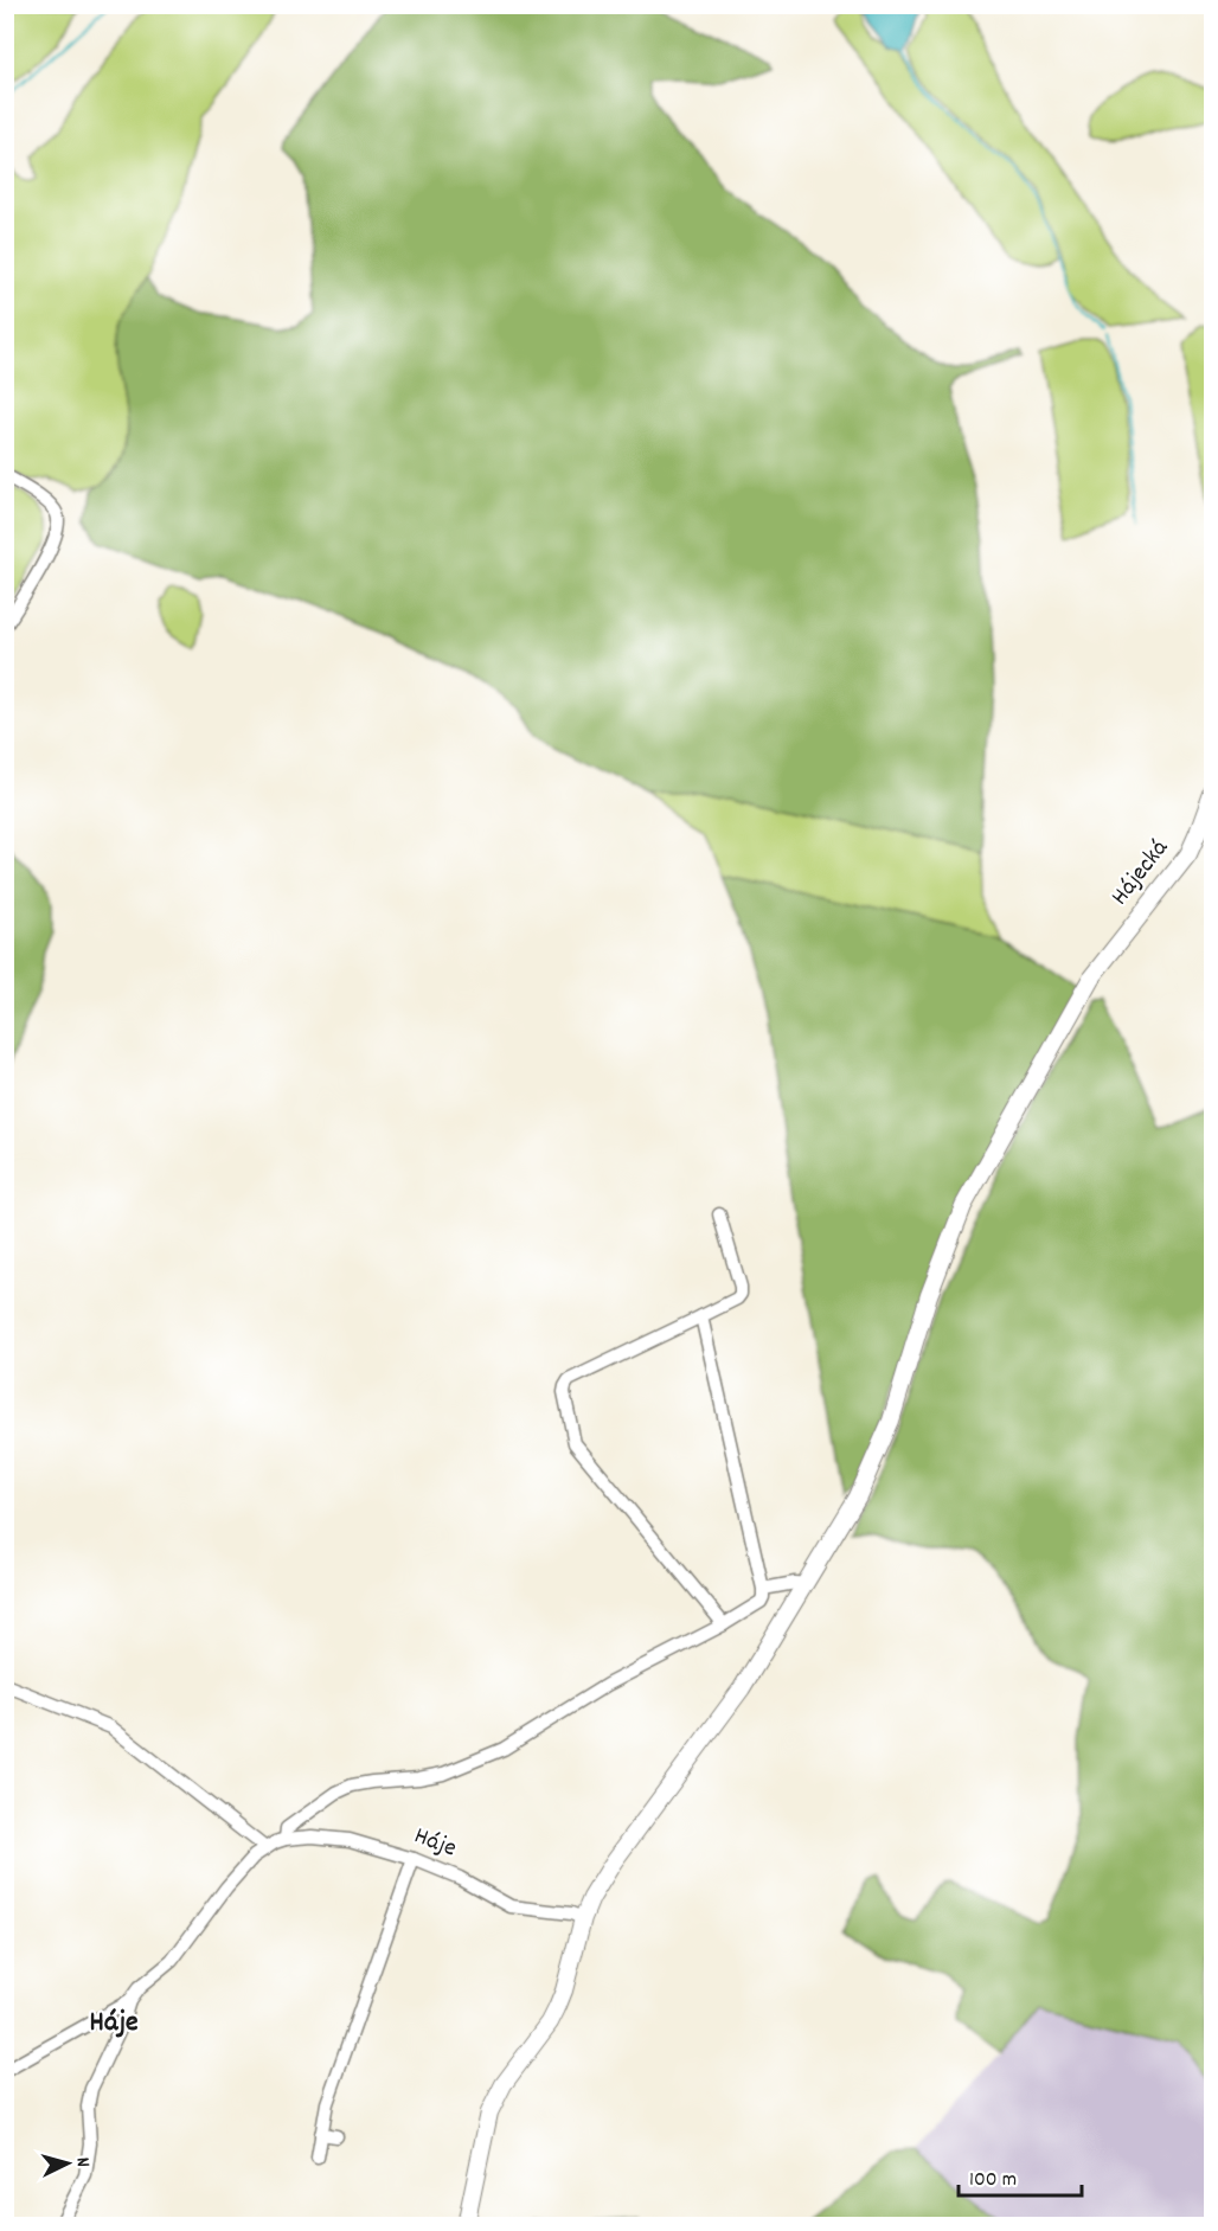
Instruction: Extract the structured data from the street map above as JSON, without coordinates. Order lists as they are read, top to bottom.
{
  "streets": {
    "main road": ["Hájecká"],
    "street": ["Háje"]
  },
  "crossings": [
    ["Hájecká", "Háje"]
  ],
  "districts": ["Háje"],
  "scale_bar": "100 m",
  "north": "right"
}
